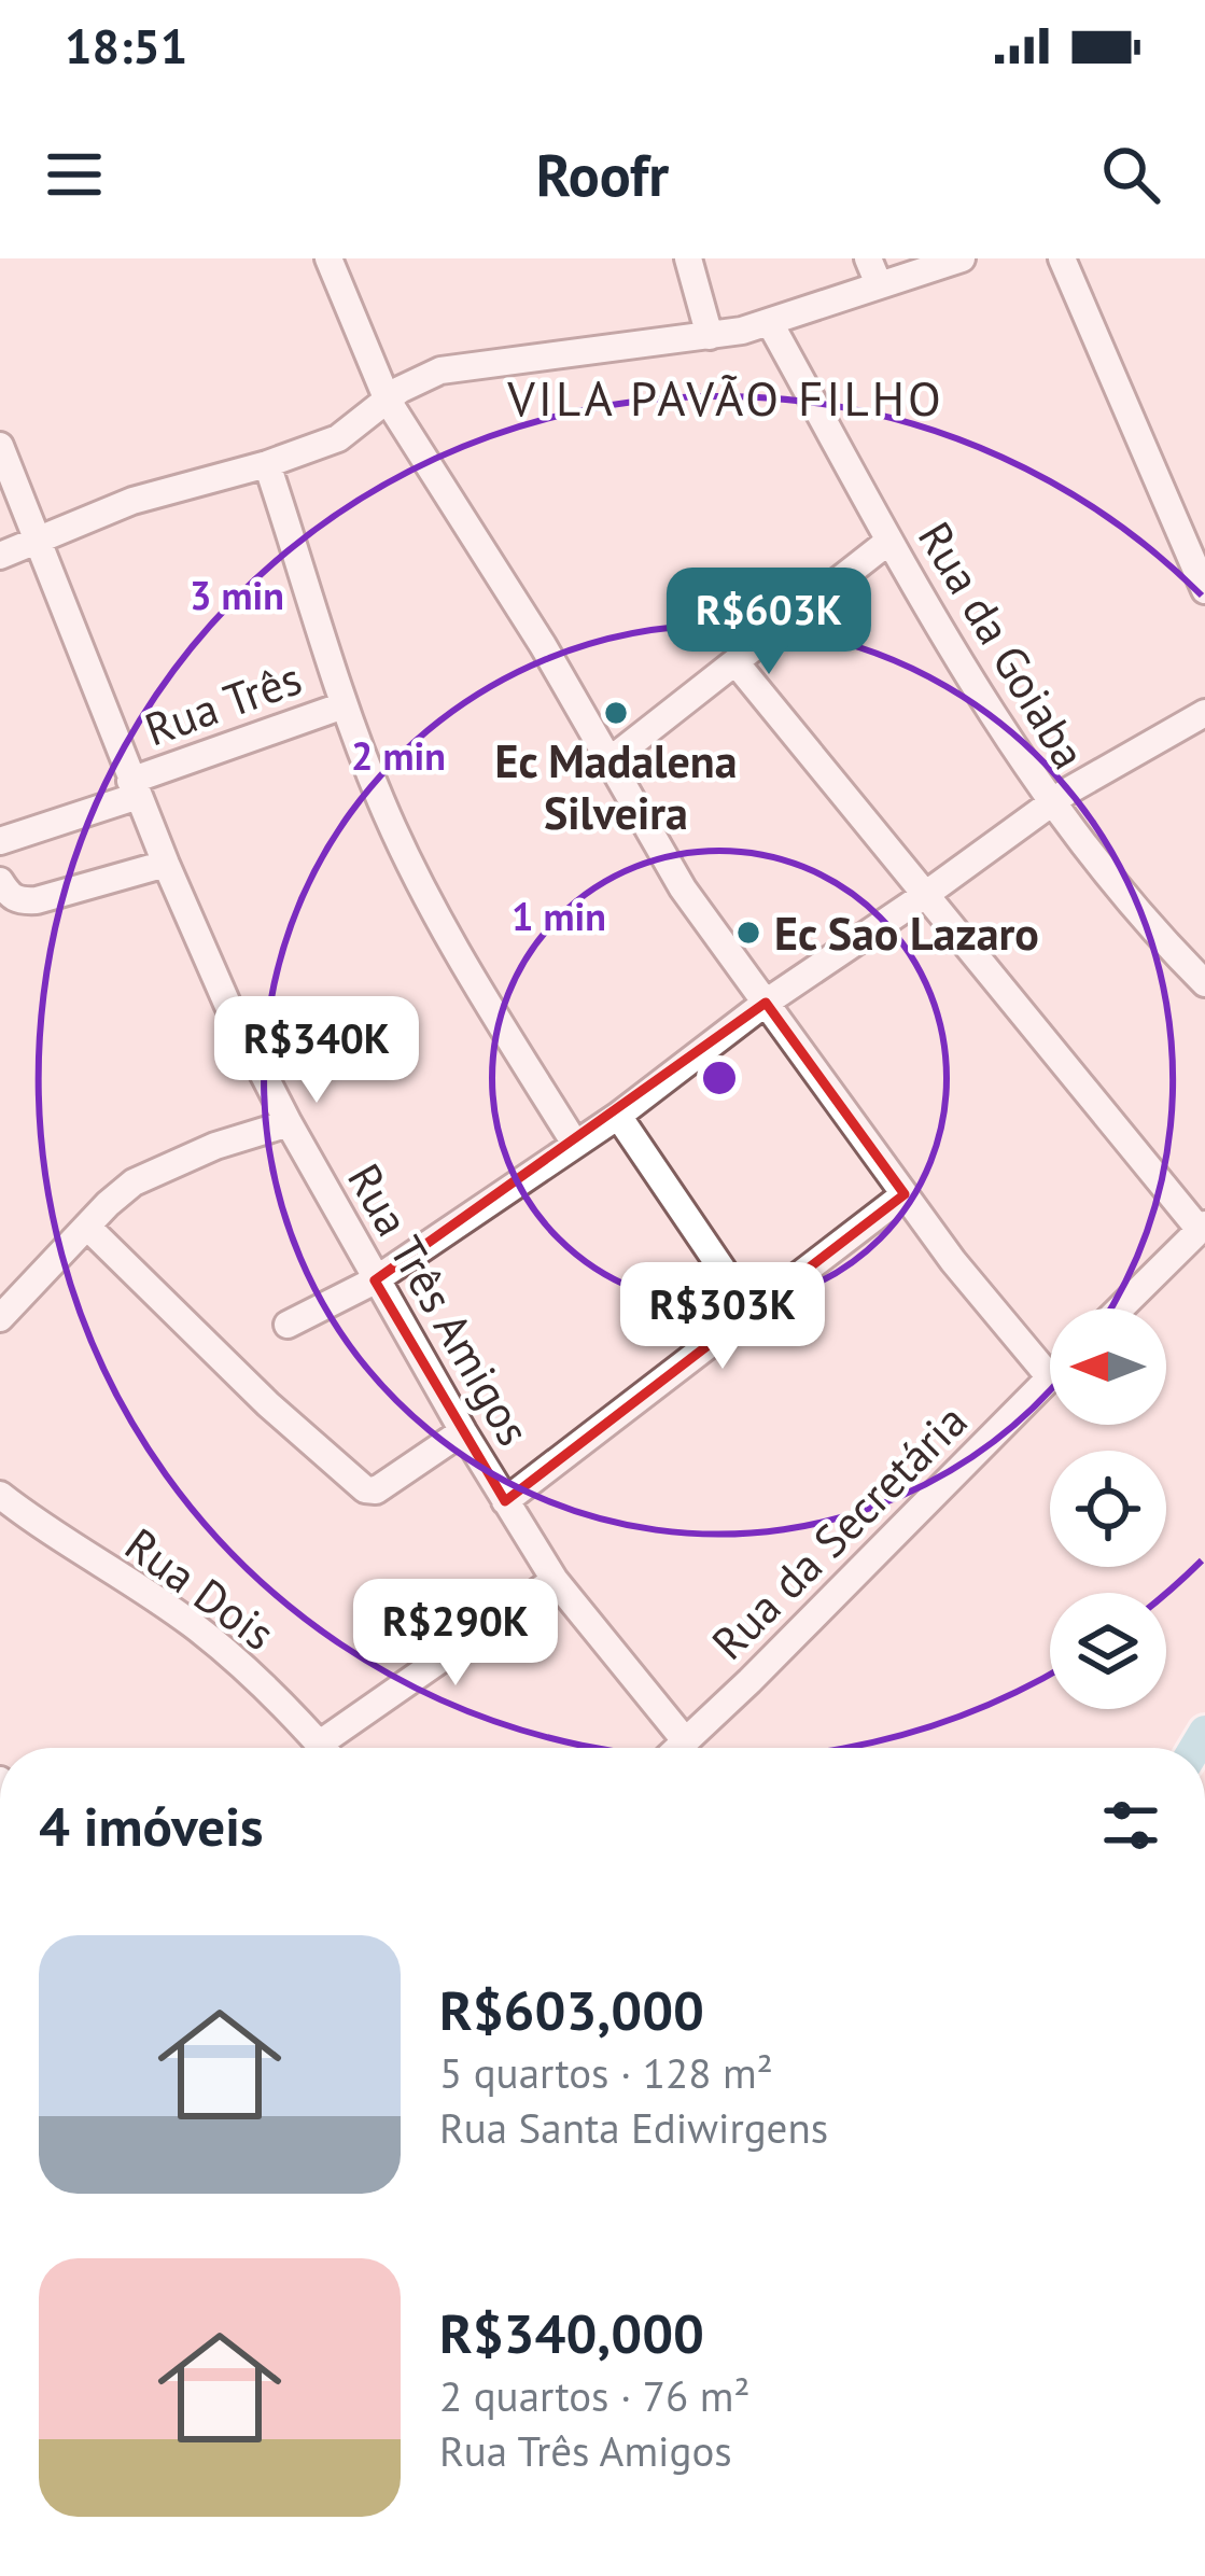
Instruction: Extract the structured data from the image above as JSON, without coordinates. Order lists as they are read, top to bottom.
{
  "streets": {
    "street": [
      "Rua da Goiaba",
      "Rua Três",
      "Rua Três Amigos",
      "Rua da Secretária",
      "Rua Dois"
    ]
  },
  "crossings": [
    ["Rua Três", "Rua Três Amigos"],
    ["Rua Três Amigos", "Rua da Secretária"]
  ],
  "districts": ["VILA PAVÃO FILHO"],
  "places": ["Ec Madalena Silveira", "Ec Sao Lazaro"],
  "north": "left",
  "page": {
    "status": "18:51",
    "header": "Roofr",
    "price": [
      "R$603K",
      "R$340K",
      "R$303K",
      "R$290K"
    ],
    "heading": "4 imóveis",
    "list": [
      {
        "name": "R$603,000",
        "note": "5 quartos · 128 m² · Rua Santa Ediwirgens"
      },
      {
        "name": "R$340,000",
        "note": "2 quartos · 76 m² · Rua Três Amigos"
      }
    ]
  },
  "rings": ["3 min", "2 min", "1 min"]
}
